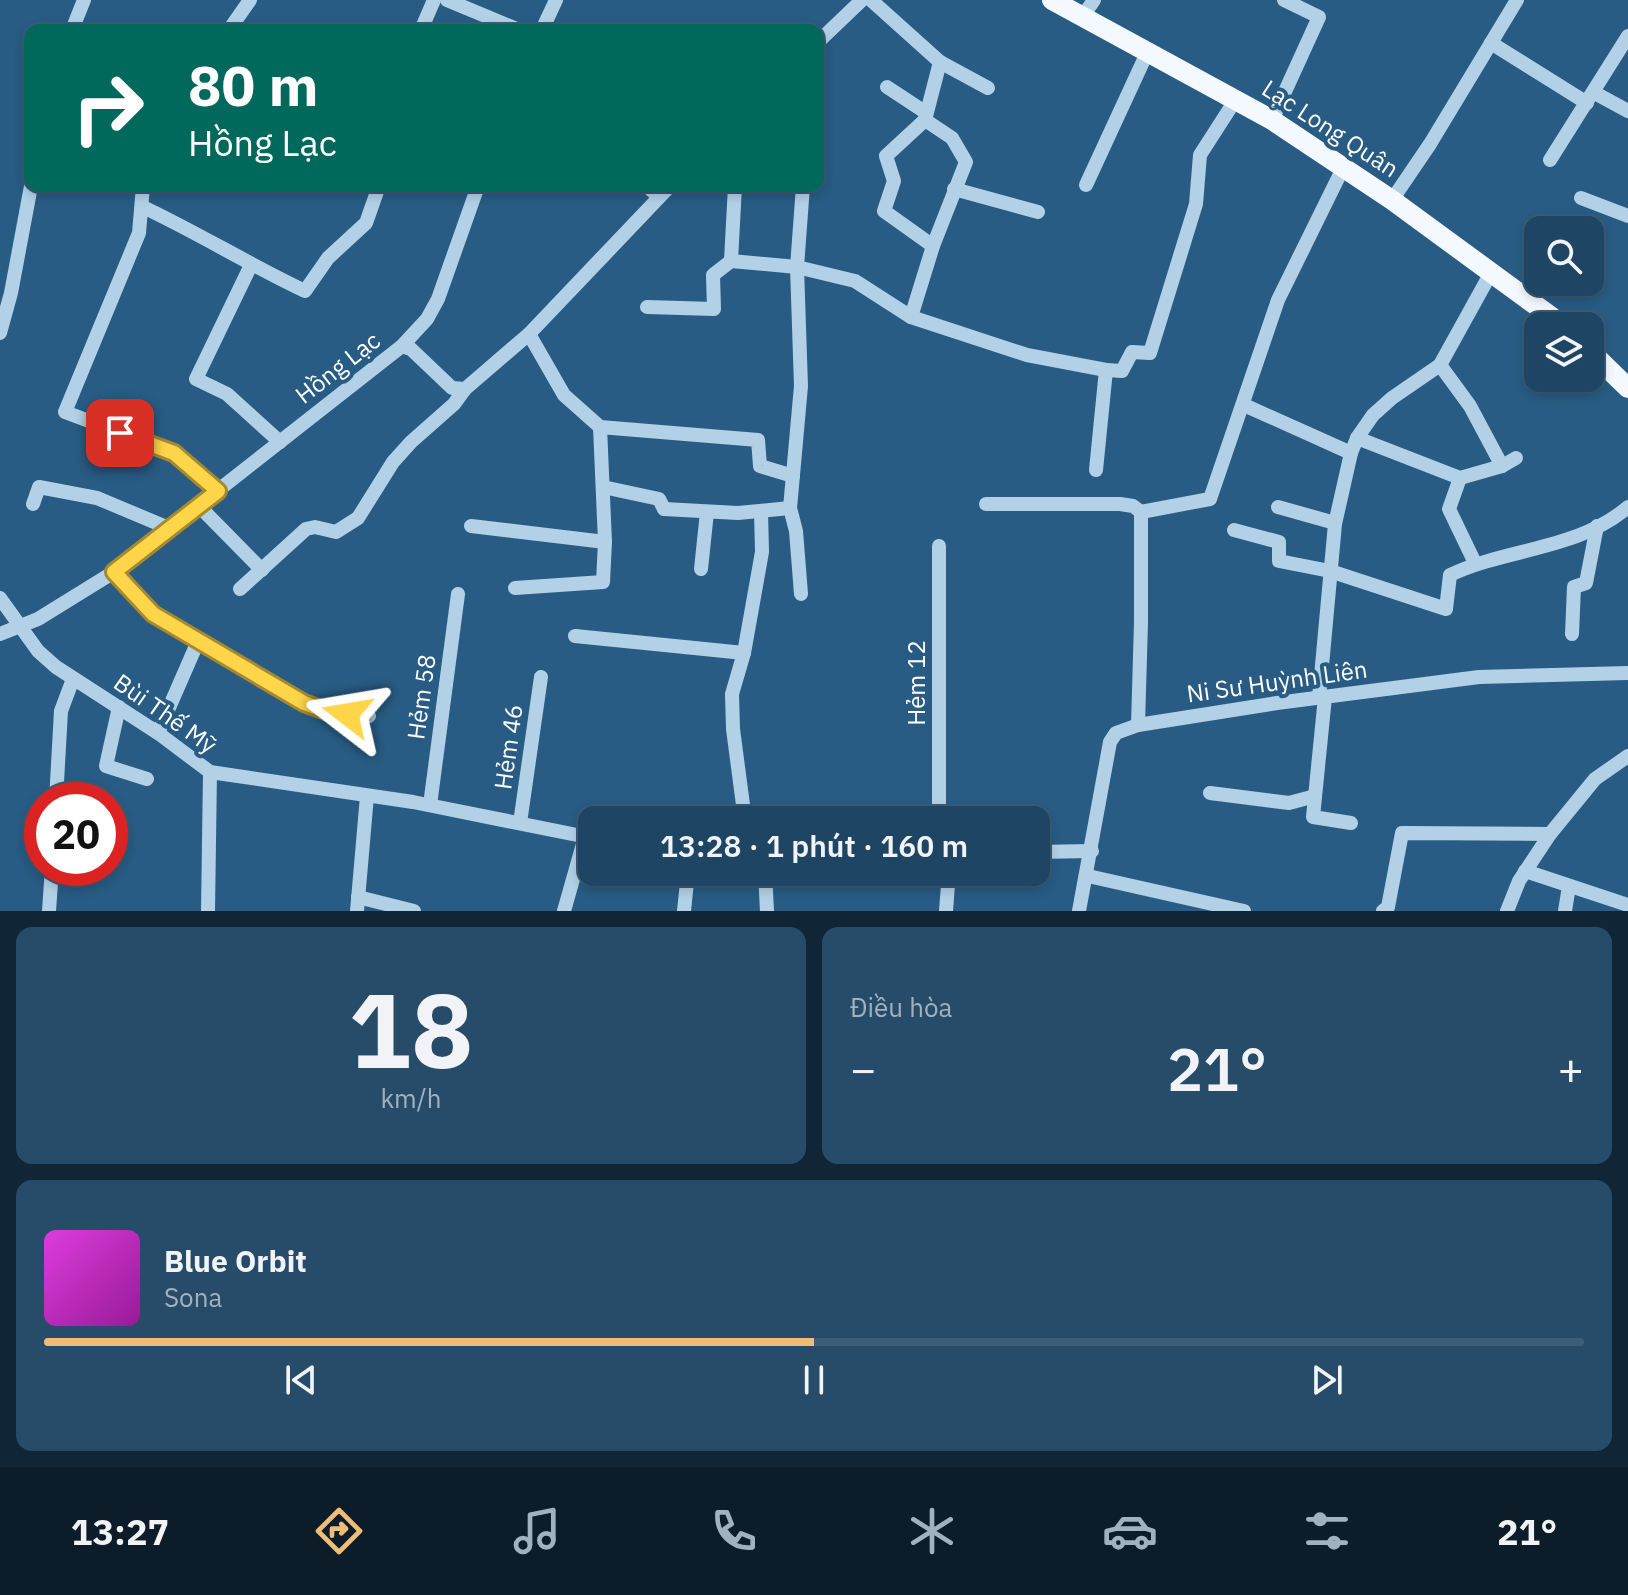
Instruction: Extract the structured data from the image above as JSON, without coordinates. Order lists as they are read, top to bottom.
{
  "streets": {
    "main road": ["Lạc Long Quân"],
    "street": [
      "Hồng Lạc",
      "Ni Sư Huỳnh Liên",
      "Hẻm 12",
      "Hẻm 58",
      "Bùi Thế Mỹ",
      "Hẻm 46"
    ]
  },
  "crossings": [
    ["Hồng Lạc", "Bùi Thế Mỹ"],
    ["Hẻm 58", "Bùi Thế Mỹ"],
    ["Bùi Thế Mỹ", "Hẻm 46"]
  ],
  "page": {
    "turn": ["80 m", "Hồng Lạc"],
    "limit": "20",
    "trip": "13:28 · 1 phút · 160 m",
    "tile": [
      ["18", "km/h"],
      "Điều hòa"
    ],
    "heat": ["−", "21°", "+"],
    "song": ["Blue Orbit", "Sona"],
    "tabs": ["13:27", "21°"]
  }
}
